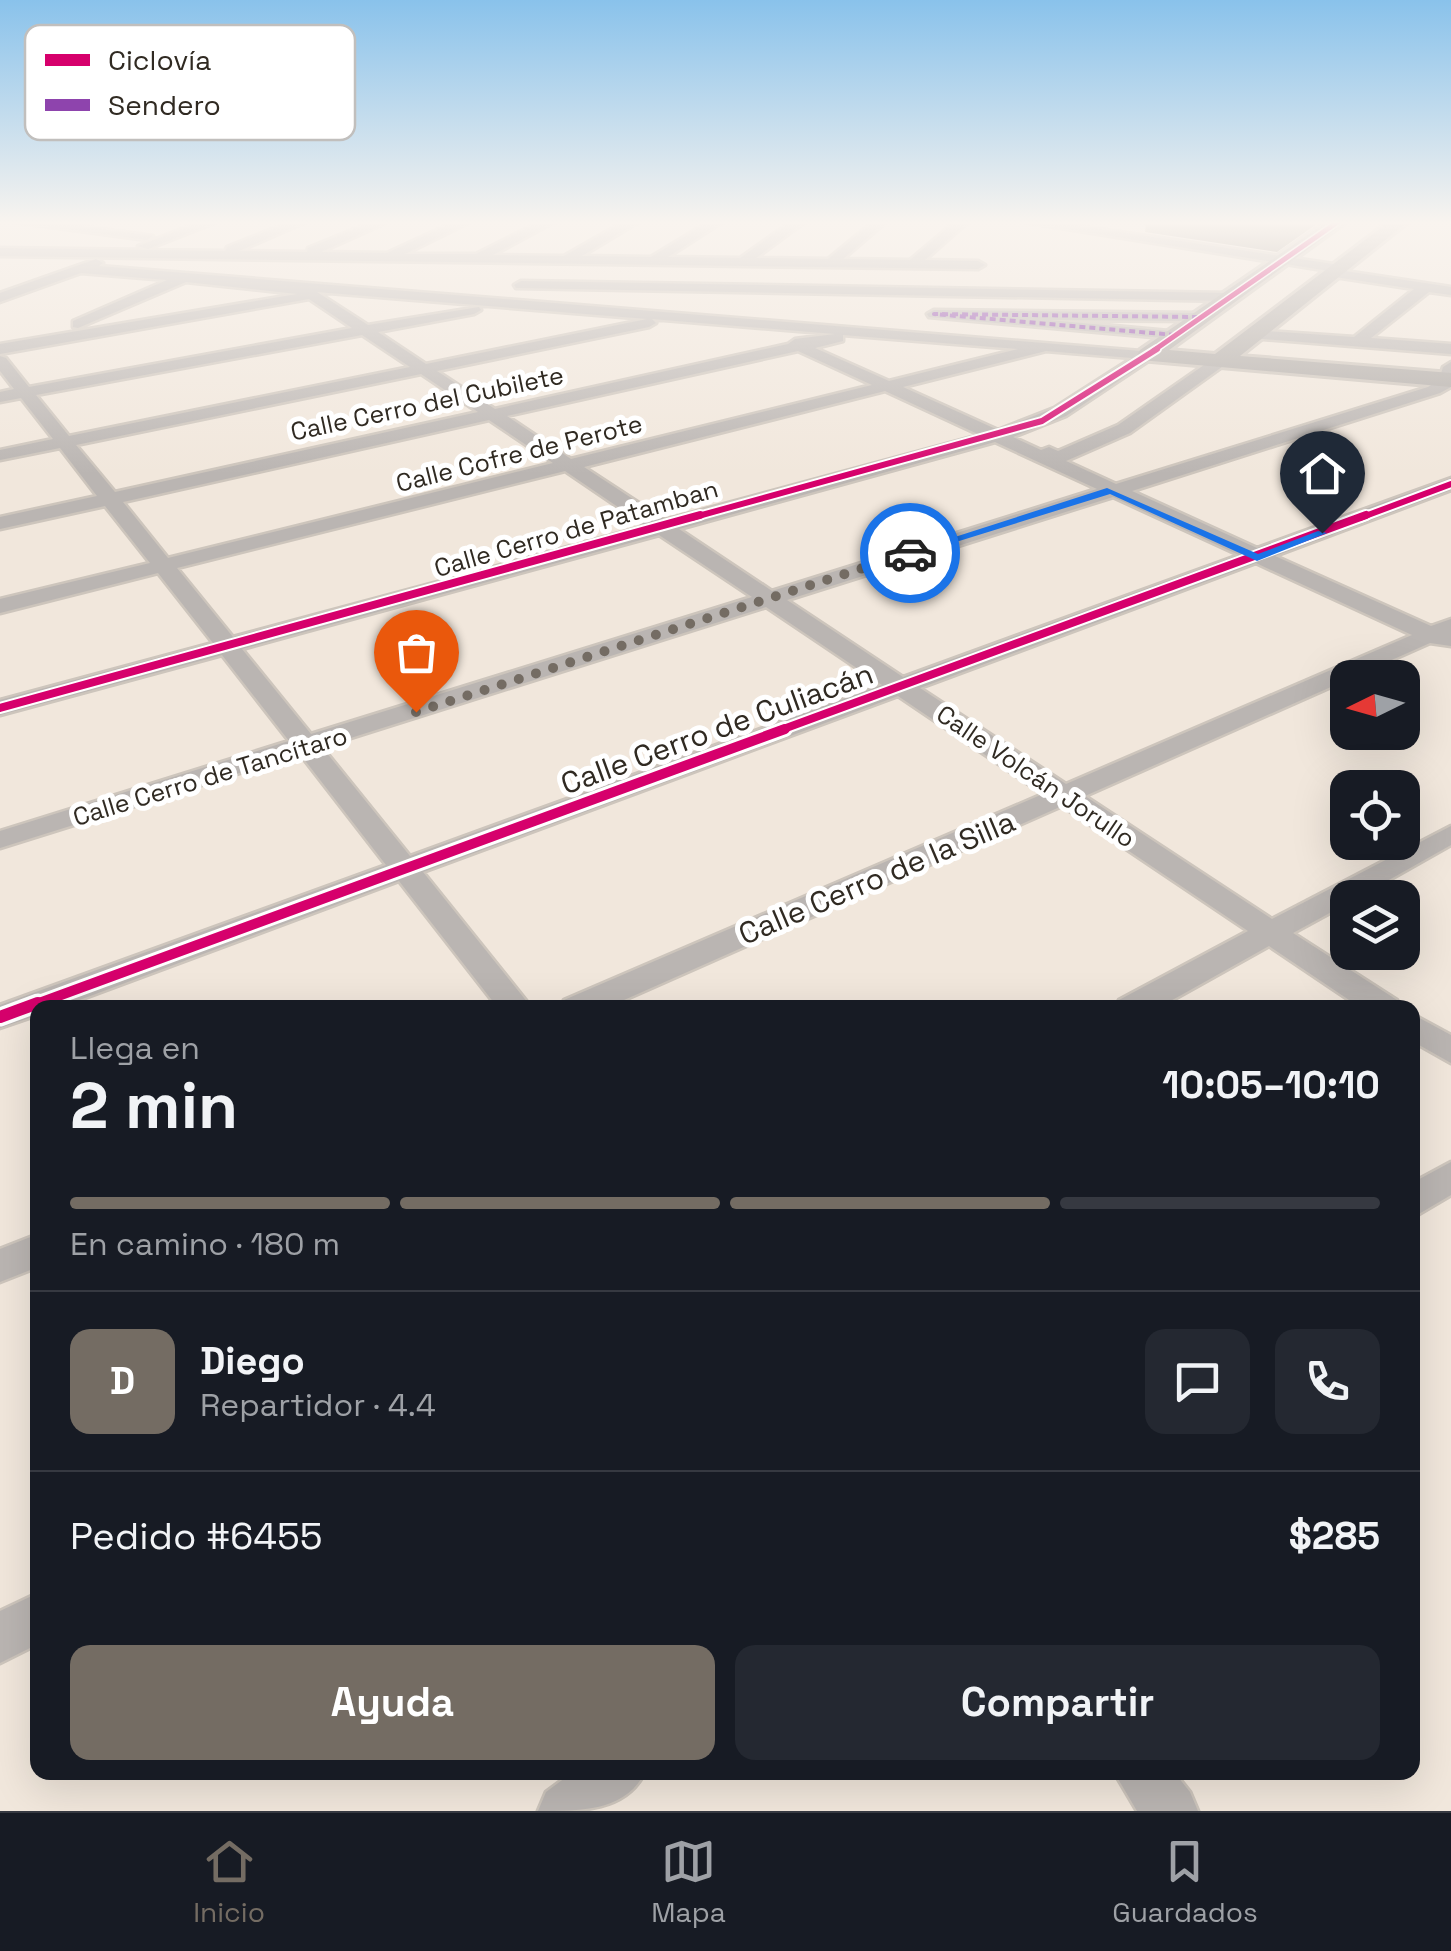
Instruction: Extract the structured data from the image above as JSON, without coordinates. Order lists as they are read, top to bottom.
{
  "streets": {
    "street": [
      "Calle Cerro del Cubilete",
      "Calle Cofre de Perote",
      "Calle Cerro de Patamban",
      "Calle Cerro de Culiacán",
      "Calle Cerro de Tancítaro",
      "Calle Volcán Jorullo",
      "Calle Cerro de la Silla"
    ]
  },
  "crossings": [
    ["Calle Cerro del Cubilete", "Calle Volcán Jorullo"],
    ["Calle Cofre de Perote", "Calle Volcán Jorullo"],
    ["Calle Cerro de Patamban", "Calle Volcán Jorullo"],
    ["Calle Cerro de Culiacán", "Calle Volcán Jorullo"],
    ["Calle Cerro de Tancítaro", "Calle Volcán Jorullo"],
    ["Calle Volcán Jorullo", "Calle Cerro de la Silla"]
  ],
  "legend": ["Ciclovía", "Sendero"],
  "north": "left",
  "page": {
    "heading": ["2 min", "Llega en", "10:05–10:10"],
    "panel": [
      "Diego",
      "Repartidor · 4.4",
      "Pedido #6455",
      "$285"
    ],
    "bar": "En camino · 180 m",
    "round": "D",
    "buttons": ["Ayuda", "Compartir"],
    "tabs": ["Inicio", "Mapa", "Guardados"]
  }
}
